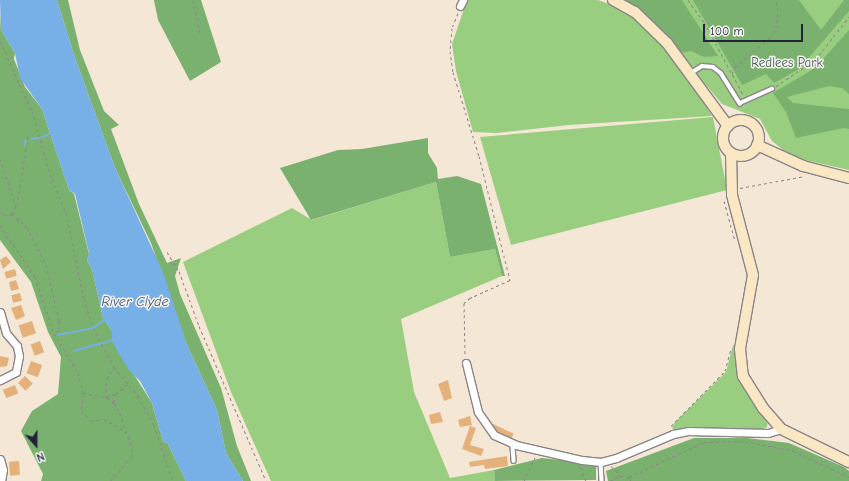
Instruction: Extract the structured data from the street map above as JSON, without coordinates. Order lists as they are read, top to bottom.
{
  "water": ["River Clyde"],
  "parks": ["Redlees Park"],
  "scale_bar": "100 m",
  "north": "bottom"
}
